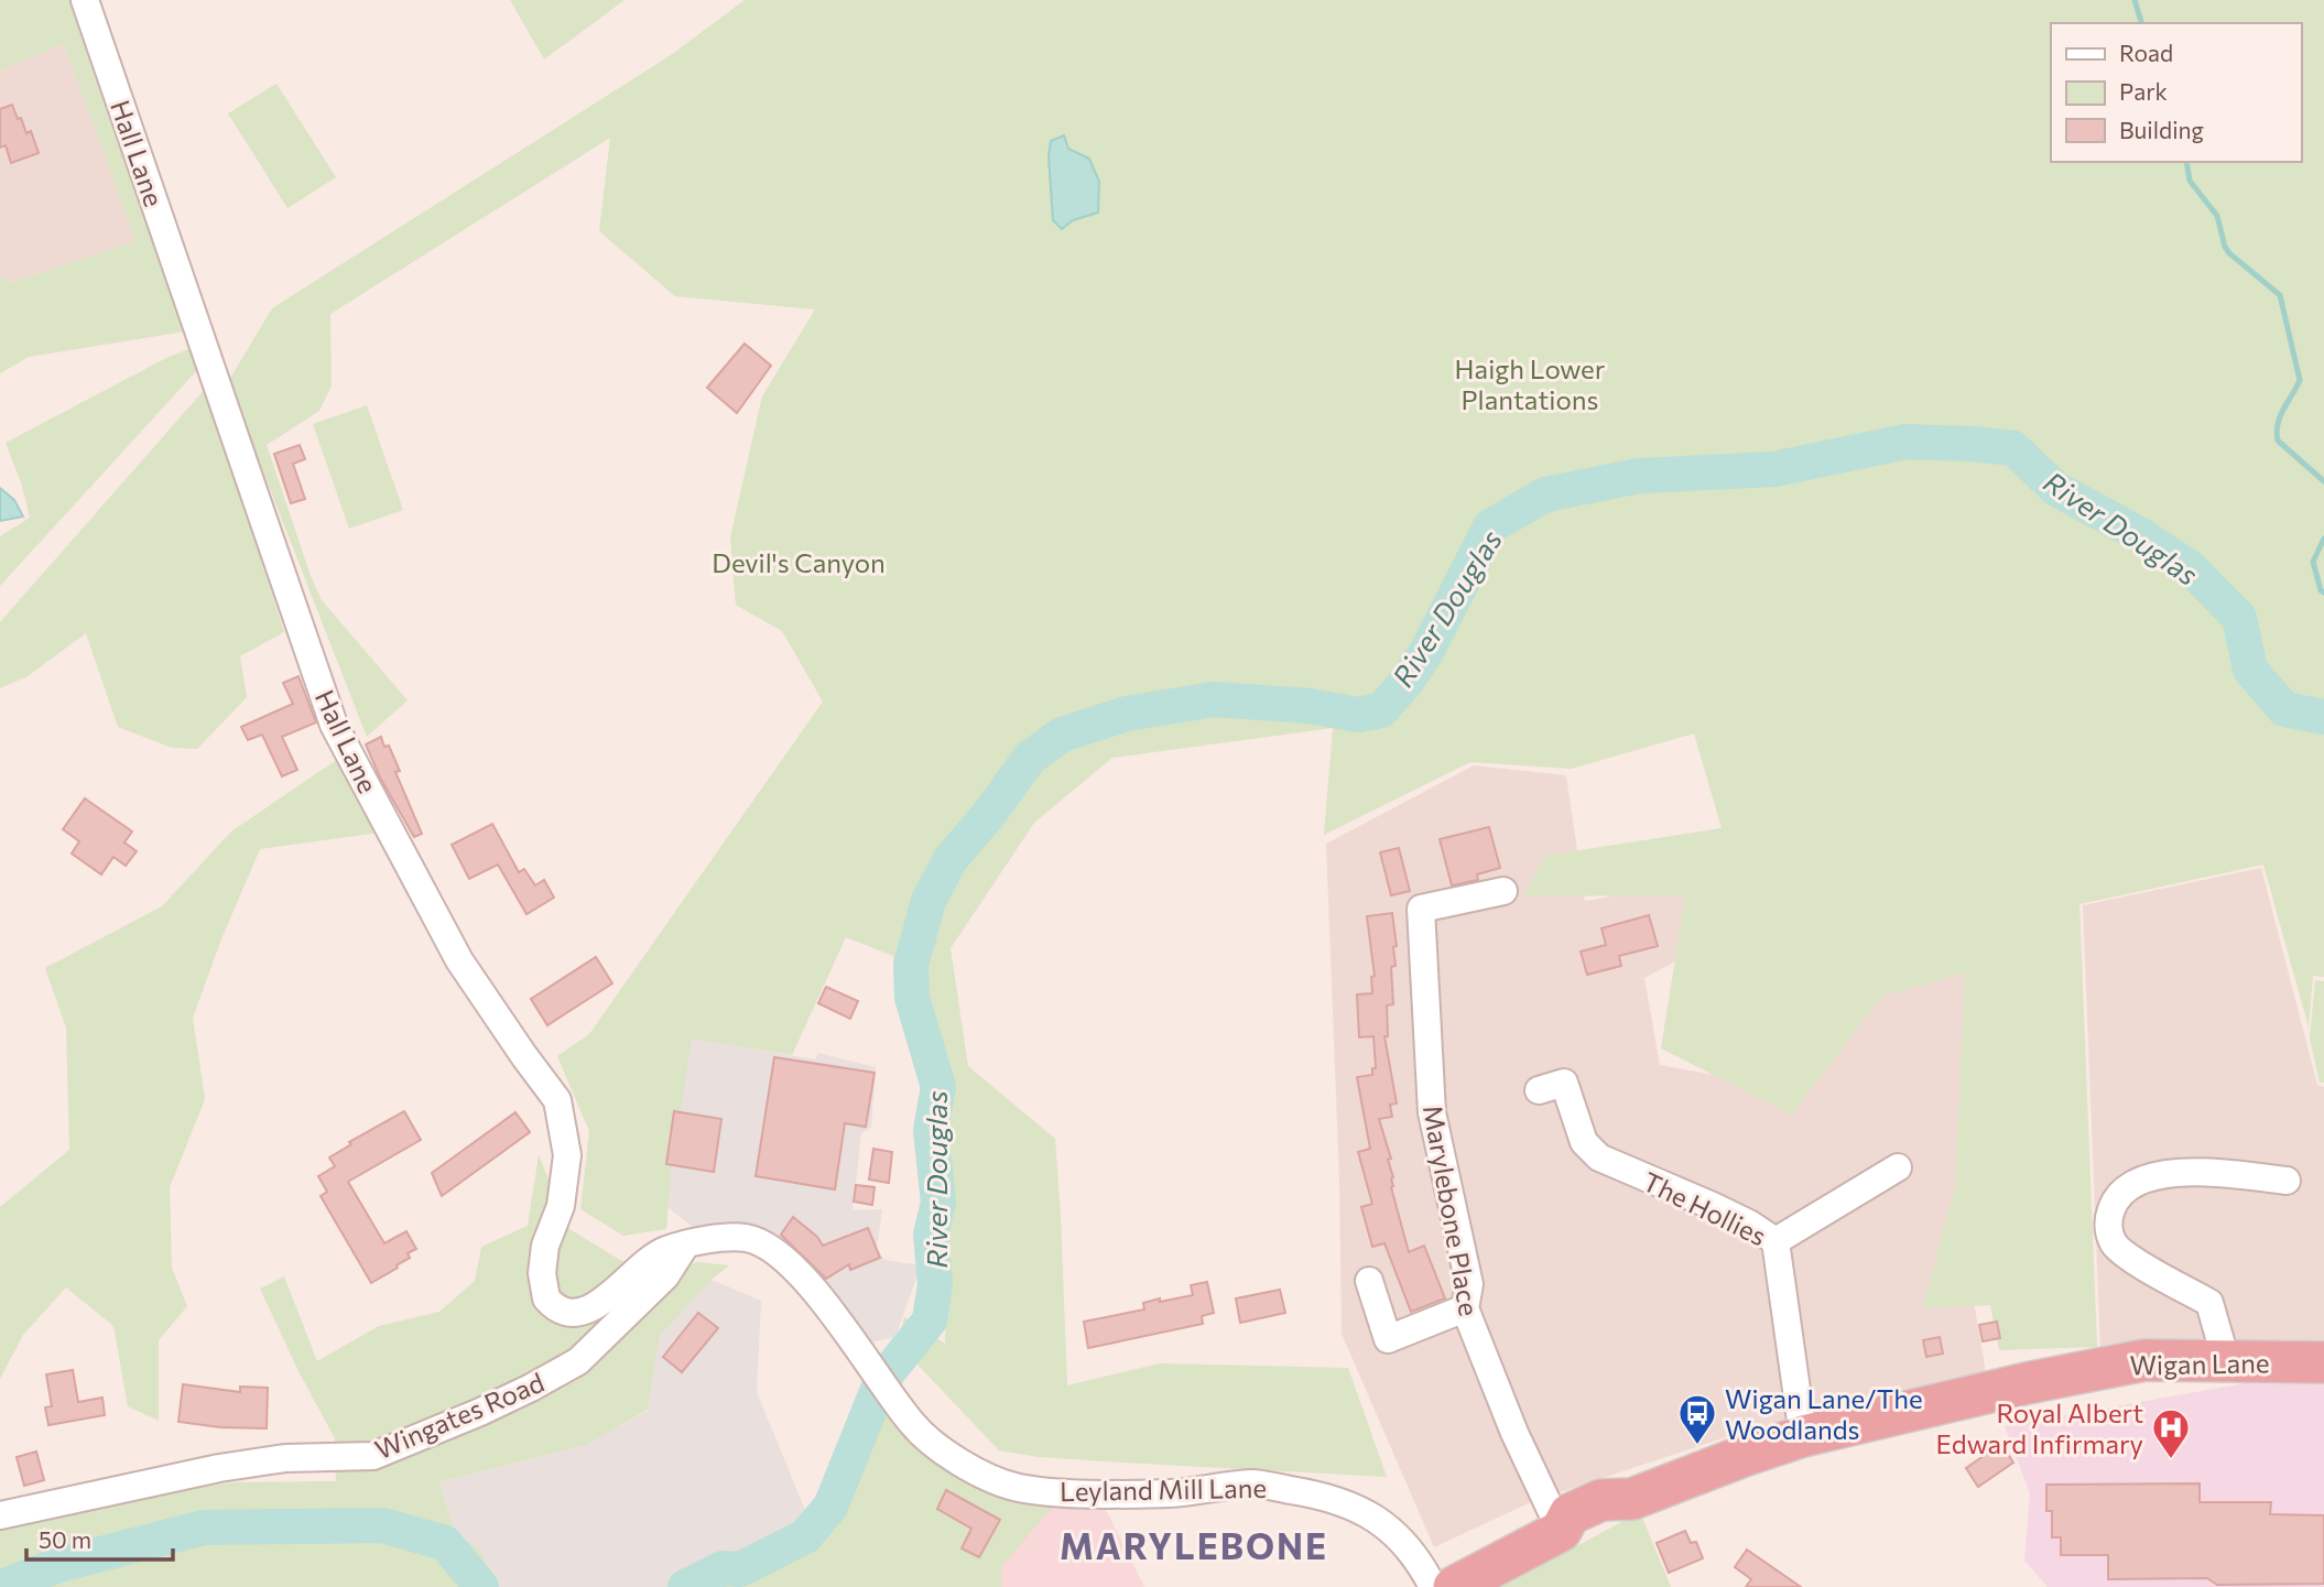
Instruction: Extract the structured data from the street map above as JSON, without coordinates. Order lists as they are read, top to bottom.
{
  "streets": {
    "highway": ["Wigan Lane"],
    "street": [
      "Hall Lane",
      "The Hollies",
      "Marylebone Place",
      "Wingates Road",
      "Leyland Mill Lane"
    ]
  },
  "crossings": [
    ["Hall Lane", "Wingates Road"],
    ["Hall Lane", "Leyland Mill Lane"],
    ["The Hollies", "Wigan Lane"],
    ["Marylebone Place", "Wigan Lane"],
    ["Wingates Road", "Leyland Mill Lane"]
  ],
  "districts": ["MARYLEBONE"],
  "water": ["River Douglas"],
  "parks": ["Haigh Lower Plantations", "Devil's Canyon"],
  "places": {
    "bus stop": ["Wigan Lane/The Woodlands"],
    "hospital": ["Royal Albert Edward Infirmary"]
  },
  "legend": ["Road", "Park", "Building"],
  "scale_bar": "50 m"
}
